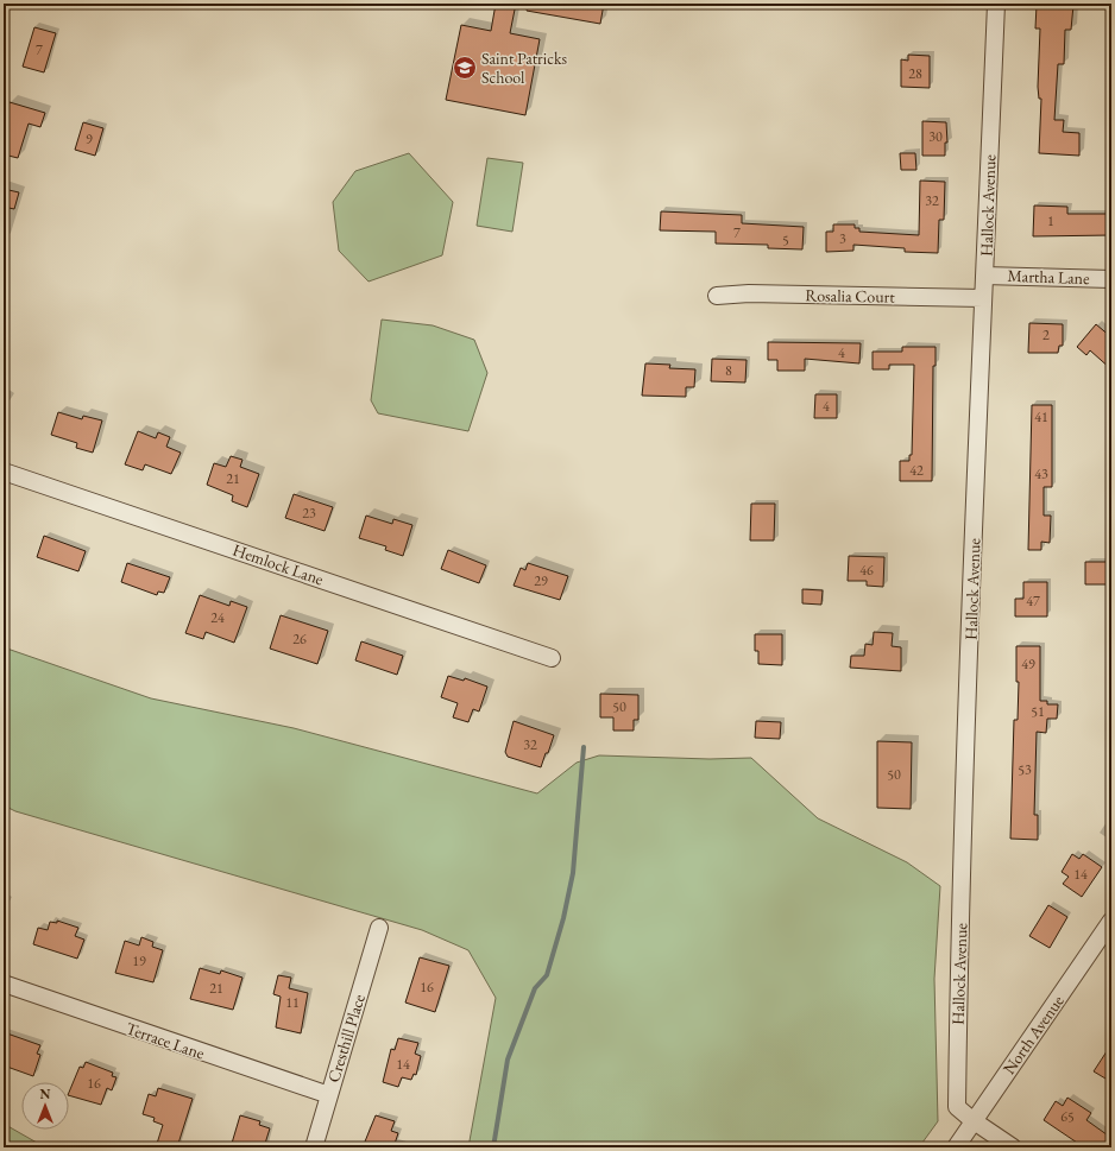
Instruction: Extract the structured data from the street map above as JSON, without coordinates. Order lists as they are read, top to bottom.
{
  "streets": {
    "street": [
      "Hallock Avenue",
      "Martha Lane",
      "Rosalia Court",
      "Hemlock Lane",
      "North Avenue",
      "Cresthill Place",
      "Terrace Lane"
    ]
  },
  "crossings": [
    ["Hallock Avenue", "Martha Lane"],
    ["Hallock Avenue", "Rosalia Court"],
    ["Hallock Avenue", "North Avenue"],
    ["Cresthill Place", "Terrace Lane"]
  ],
  "places": {
    "school or university": ["Saint Patricks School"]
  },
  "house_numbers": [
    "7",
    "28",
    "30",
    "9",
    "32",
    "1",
    "7",
    "3",
    "5",
    "2",
    "4",
    "8",
    "4",
    "41",
    "42",
    "43",
    "21",
    "23",
    "46",
    "29",
    "47",
    "24",
    "26",
    "49",
    "50",
    "51",
    "32",
    "53",
    "50",
    "14",
    "19",
    "16",
    "21",
    "11",
    "14",
    "16",
    "65"
  ],
  "north": "top"
}
